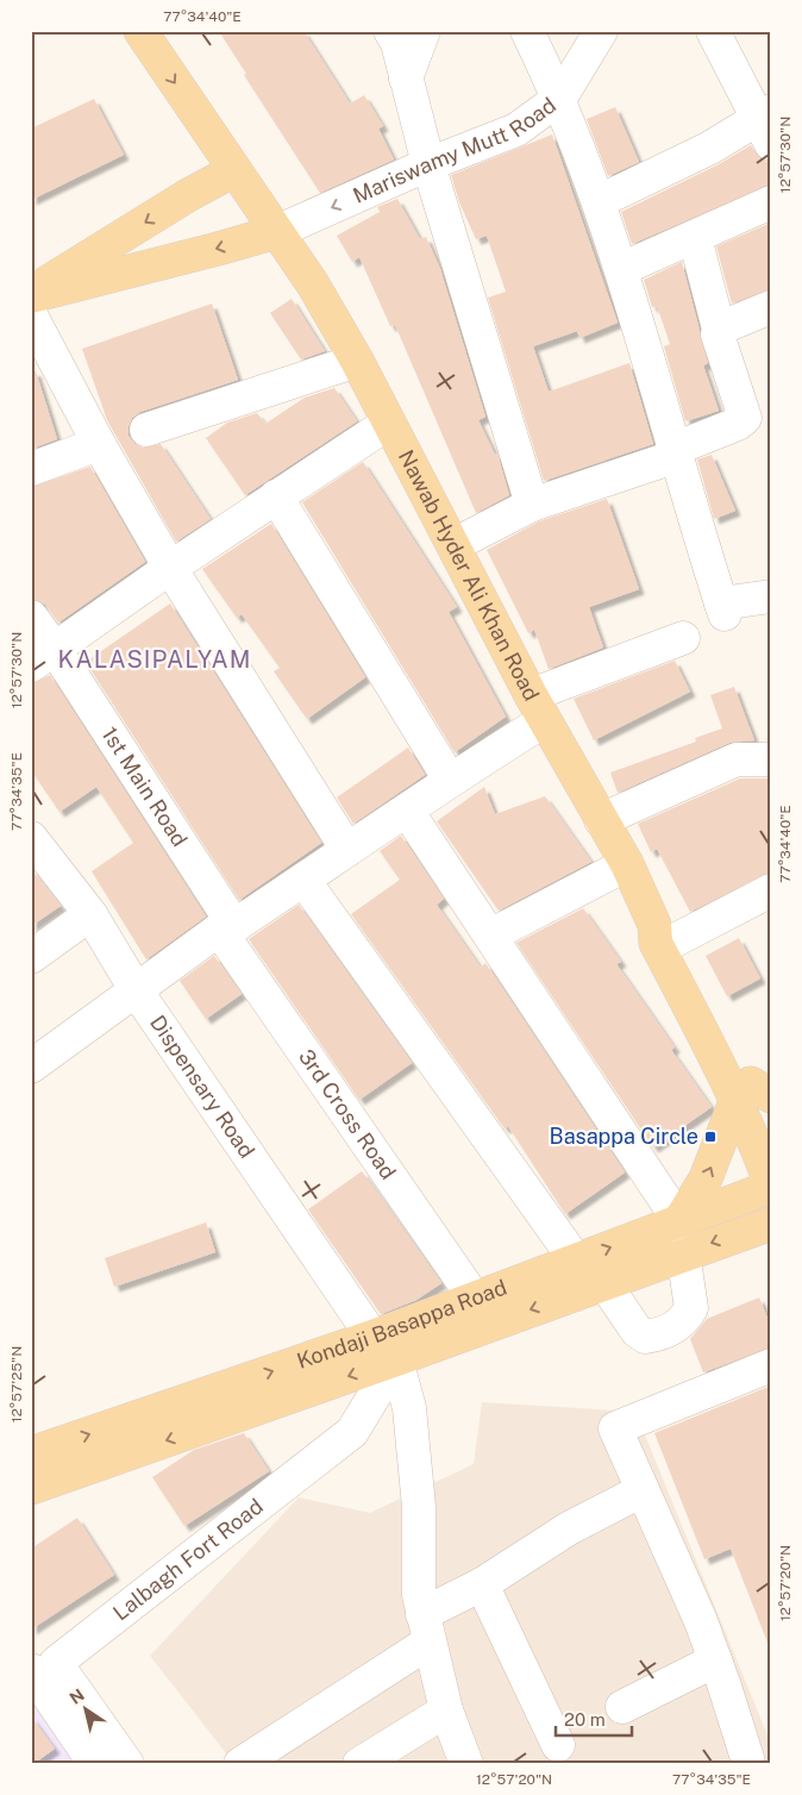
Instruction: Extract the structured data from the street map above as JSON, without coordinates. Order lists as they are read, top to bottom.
{
  "streets": {
    "main road": ["Nawab Hyder Ali Khan Road", "Kondaji Basappa Road"],
    "street": [
      "Mariswamy Mutt Road",
      "1st Main Road",
      "Dispensary Road",
      "3rd Cross Road",
      "Lalbagh Fort Road"
    ]
  },
  "crossings": [
    ["Mariswamy Mutt Road", "Nawab Hyder Ali Khan Road"],
    ["Nawab Hyder Ali Khan Road", "Kondaji Basappa Road"],
    ["1st Main Road", "3rd Cross Road"],
    ["Dispensary Road", "Kondaji Basappa Road"],
    ["Dispensary Road", "Lalbagh Fort Road"],
    ["3rd Cross Road", "Kondaji Basappa Road"],
    ["Kondaji Basappa Road", "Lalbagh Fort Road"]
  ],
  "one_way": ["Mariswamy Mutt Road"],
  "districts": ["KALASIPALYAM"],
  "places": {
    "transit": ["Basappa Circle"]
  },
  "scale_bar": "20 m",
  "north": "top left",
  "coordinates": [
    "77°34'40\"E",
    "12°57'30\"N",
    "77°34'35\"E",
    "12°57'25\"N",
    "12°57'20\"N"
  ]
}
